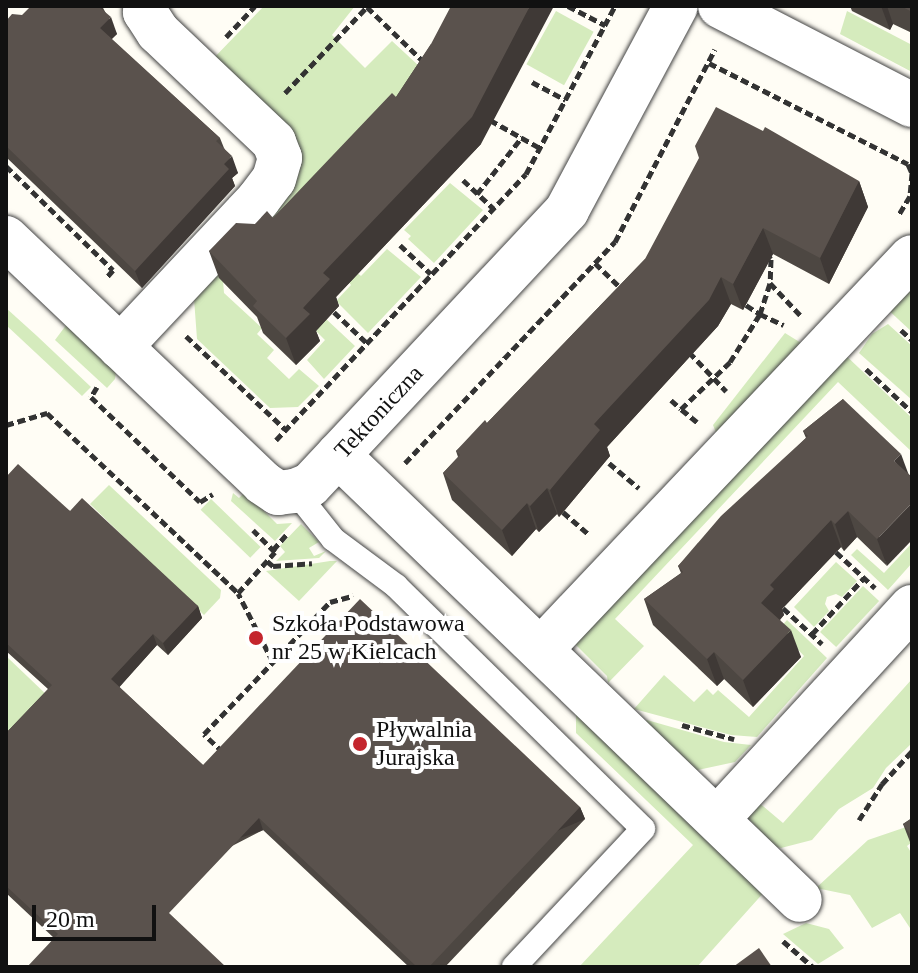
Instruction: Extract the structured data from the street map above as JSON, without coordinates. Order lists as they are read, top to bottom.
{
  "streets": {
    "street": ["Tektoniczna"]
  },
  "places": ["Szkoła Podstawowa nr 25 w Kielcach", "Pływalnia Jurajska"],
  "scale_bar": "20 m"
}
